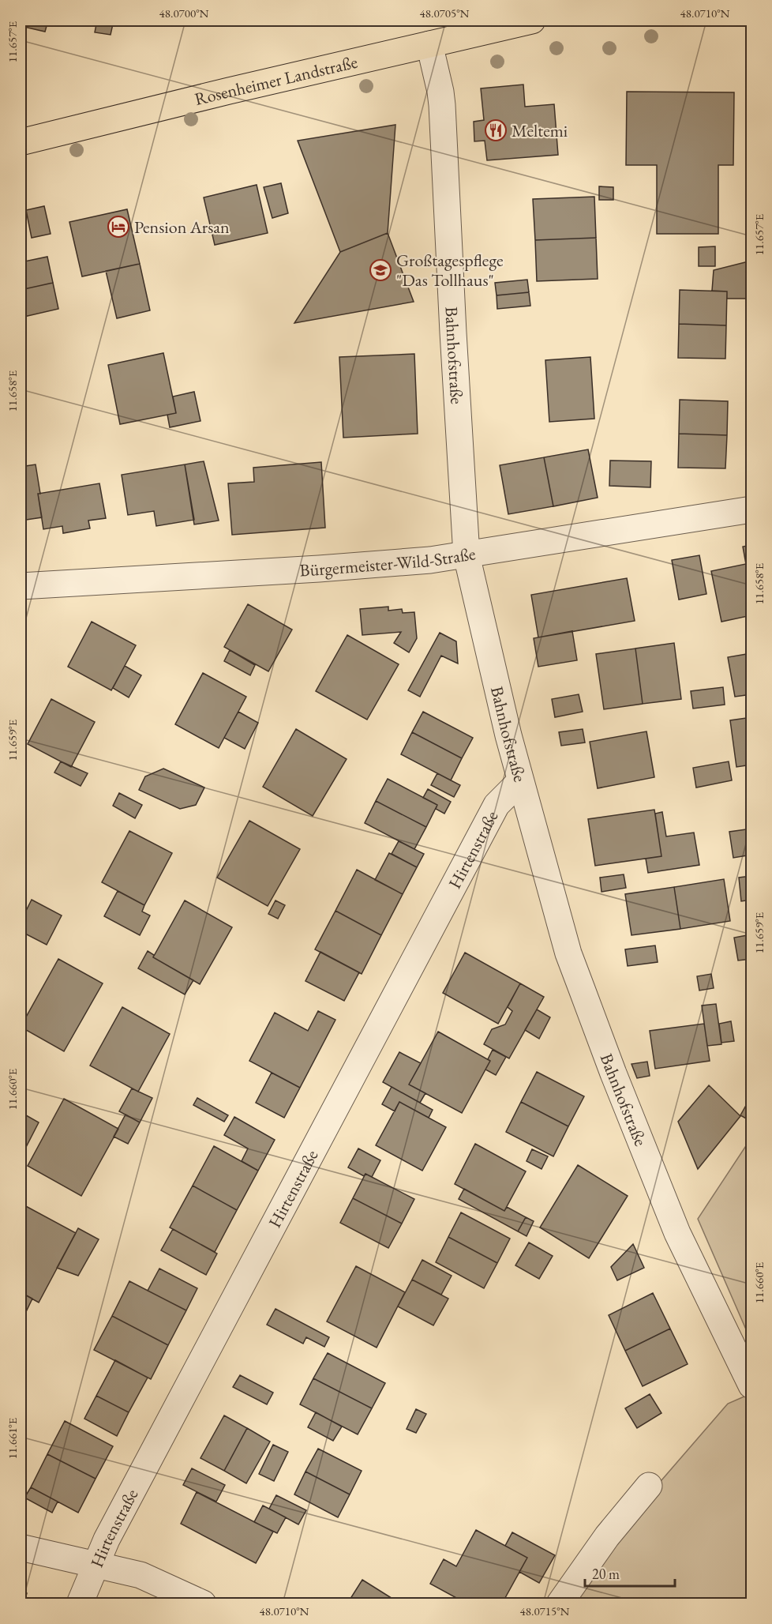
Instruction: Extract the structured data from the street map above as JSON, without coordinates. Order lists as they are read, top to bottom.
{
  "streets": {
    "main road": ["Rosenheimer Landstraße"],
    "street": ["Bahnhofstraße", "Bürgermeister-Wild-Straße", "Hirtenstraße"]
  },
  "crossings": [
    ["Rosenheimer Landstraße", "Bahnhofstraße"],
    ["Bahnhofstraße", "Bürgermeister-Wild-Straße"],
    ["Bahnhofstraße", "Hirtenstraße"]
  ],
  "places": {
    "restaurant": ["Meltemi"],
    "hotel": ["Pension Arsan"],
    "school or university": ["Großtagespflege \"Das Tollhaus\""]
  },
  "scale_bar": "20 m",
  "coordinates": [
    "48.0700°N",
    "48.0705°N",
    "48.0710°N",
    "11.657°E",
    "11.658°E",
    "11.659°E",
    "11.660°E",
    "11.661°E",
    "48.0715°N"
  ]
}
